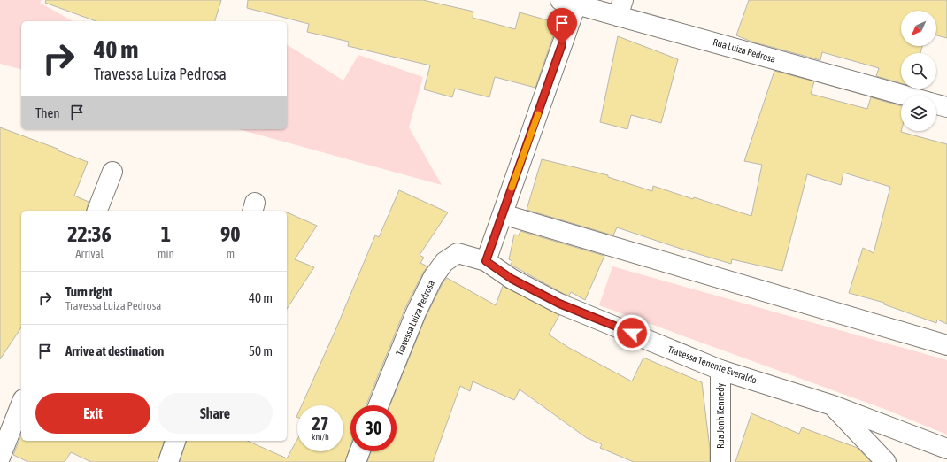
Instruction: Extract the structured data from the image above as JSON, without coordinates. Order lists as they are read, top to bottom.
{
  "streets": {
    "street": [
      "Rua Luiza Pedrosa",
      "Travessa Luiza Pedrosa",
      "Travessa Tenente Everaldo",
      "Rua Jonh Kennedy"
    ]
  },
  "crossings": [
    ["Travessa Luiza Pedrosa", "Travessa Tenente Everaldo"],
    ["Travessa Tenente Everaldo", "Rua Jonh Kennedy"]
  ],
  "north": "bottom left",
  "page": {
    "turn": ["40 m", "Travessa Luiza Pedrosa"],
    "then": "Then",
    "eta": [
      "22:36",
      "Arrival",
      "1",
      "min",
      "90",
      "m"
    ],
    "list": [
      {
        "name": "Turn right",
        "note": "Travessa Luiza Pedrosa",
        "value": "40 m"
      },
      {
        "name": "Arrive at destination",
        "value": "50 m"
      }
    ],
    "buttons": ["Exit", "Share"],
    "speed": "27 km/h",
    "limit": "30"
  }
}
